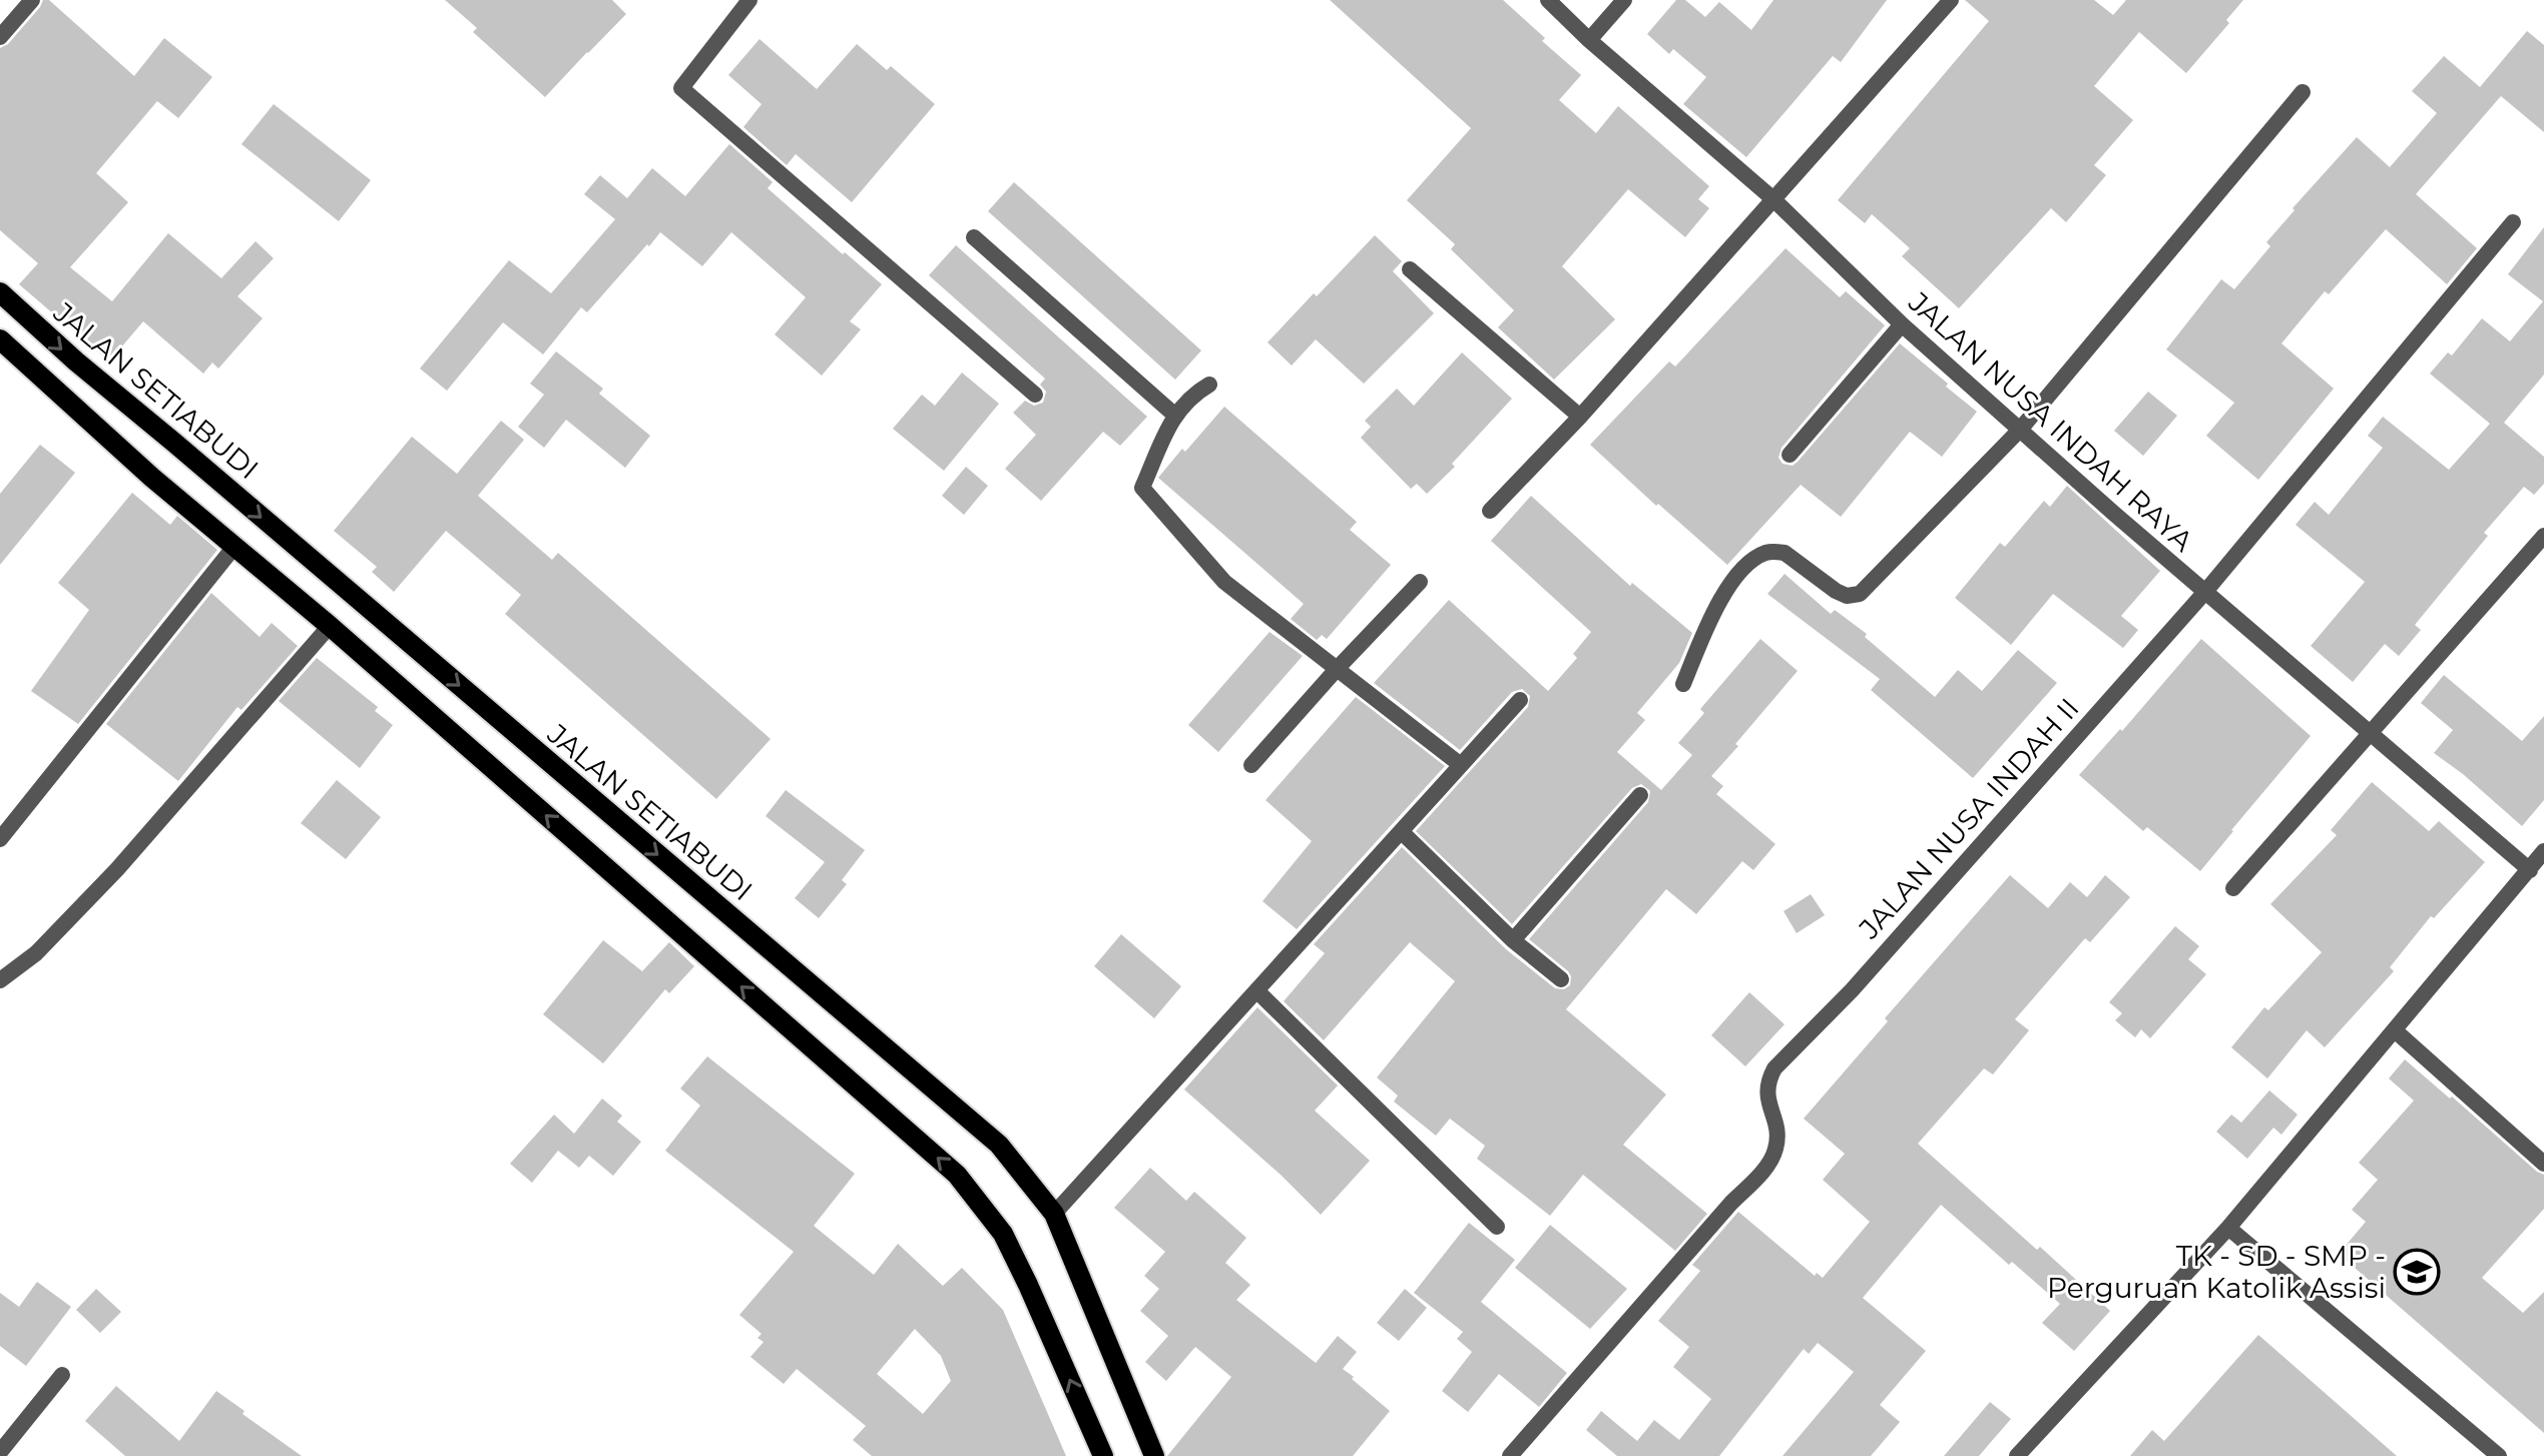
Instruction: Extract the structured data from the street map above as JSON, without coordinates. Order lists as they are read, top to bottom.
{
  "streets": {
    "main road": ["JALAN SETIABUDI"],
    "street": ["JALAN NUSA INDAH RAYA", "JALAN NUSA INDAH II"]
  },
  "crossings": [
    ["JALAN NUSA INDAH RAYA", "JALAN NUSA INDAH II"]
  ],
  "places": {
    "school or university": ["TK - SD - SMP - Perguruan Katolik Assisi"]
  }
}
